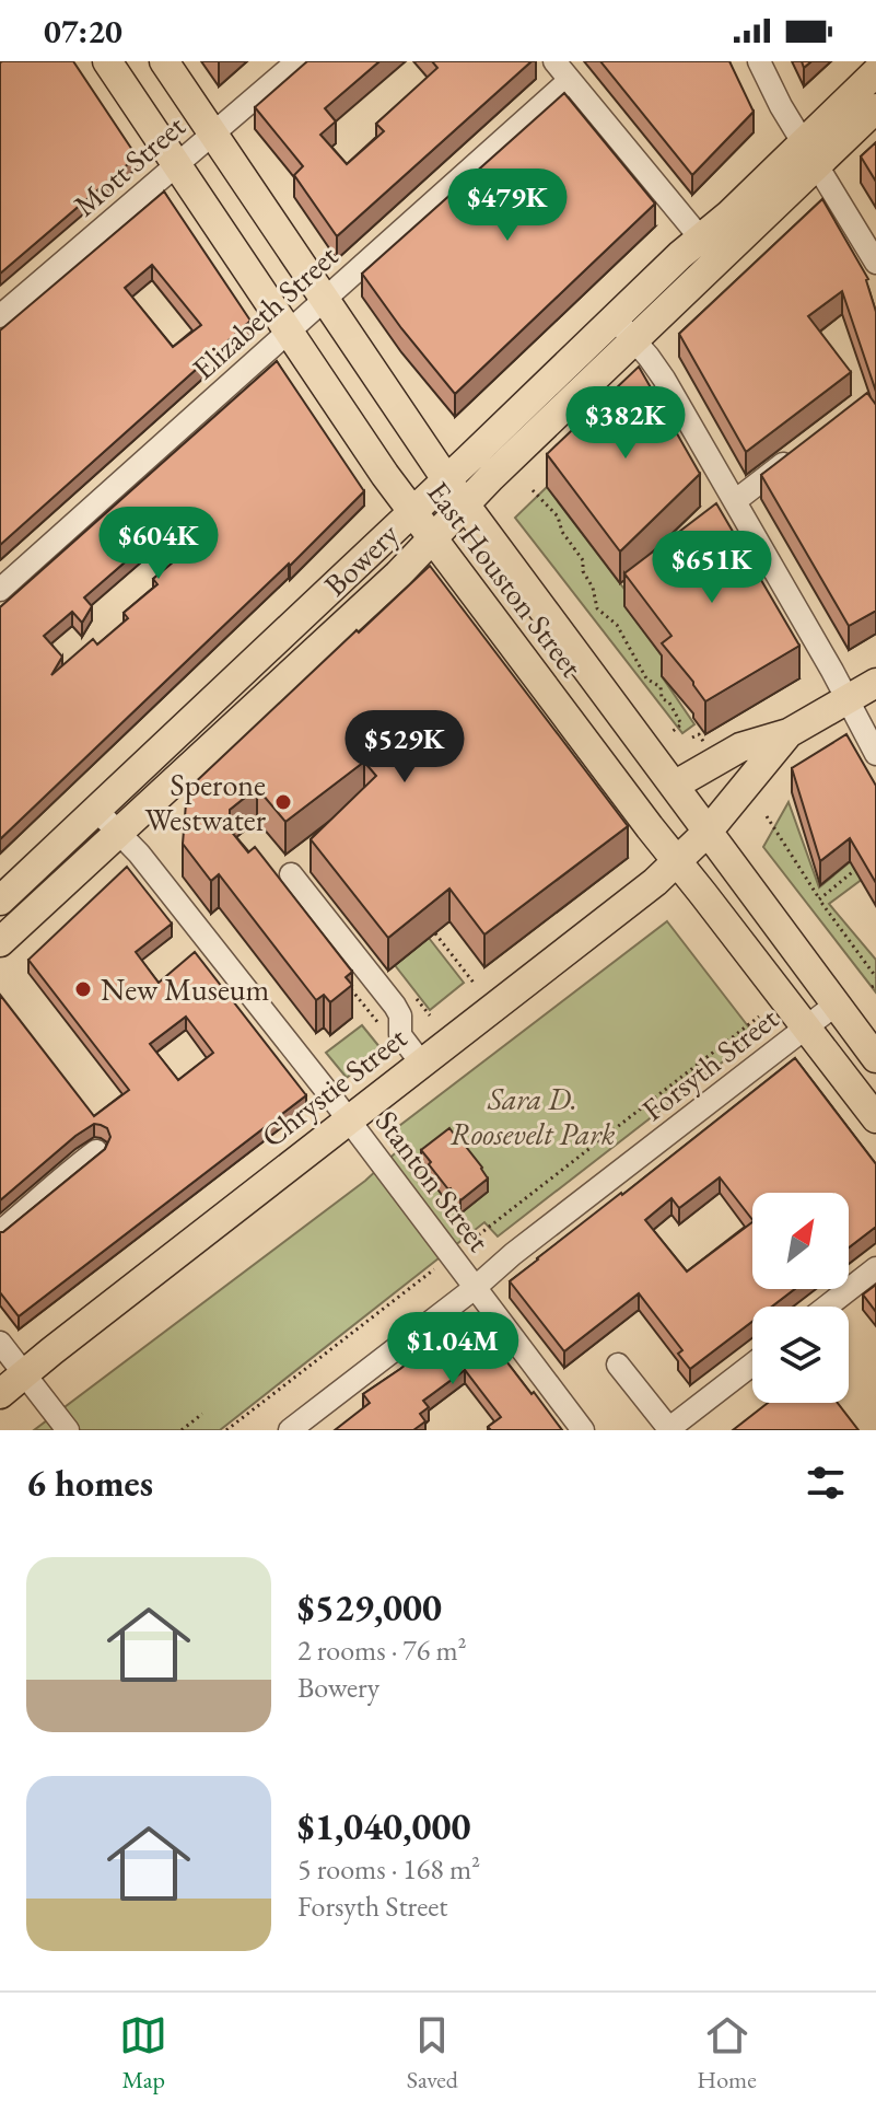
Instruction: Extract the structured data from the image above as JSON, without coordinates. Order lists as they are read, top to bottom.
{
  "streets": {
    "main road": ["Bowery", "East Houston Street", "Chrystie Street"],
    "street": [
      "Mott Street",
      "Elizabeth Street",
      "Forsyth Street",
      "Stanton Street"
    ]
  },
  "crossings": [
    ["Mott Street", "East Houston Street"],
    ["Elizabeth Street", "East Houston Street"],
    ["Bowery", "East Houston Street"],
    ["Bowery", "Stanton Street"],
    ["East Houston Street", "Forsyth Street"],
    ["East Houston Street", "Chrystie Street"],
    ["Forsyth Street", "Stanton Street"],
    ["Chrystie Street", "Stanton Street"]
  ],
  "parks": ["Sara D. Roosevelt Park"],
  "places": ["Sperone Westwater", "New Museum"],
  "north": "top right",
  "page": {
    "status": "07:20",
    "price": [
      "$479K",
      "$382K",
      "$604K",
      "$651K",
      "$529K",
      "$1.04M"
    ],
    "heading": "6 homes",
    "list": [
      {
        "name": "$529,000",
        "note": "2 rooms · 76 m² · Bowery"
      },
      {
        "name": "$1,040,000",
        "note": "5 rooms · 168 m² · Forsyth Street"
      }
    ],
    "tabs": ["Map", "Saved", "Home"]
  }
}
